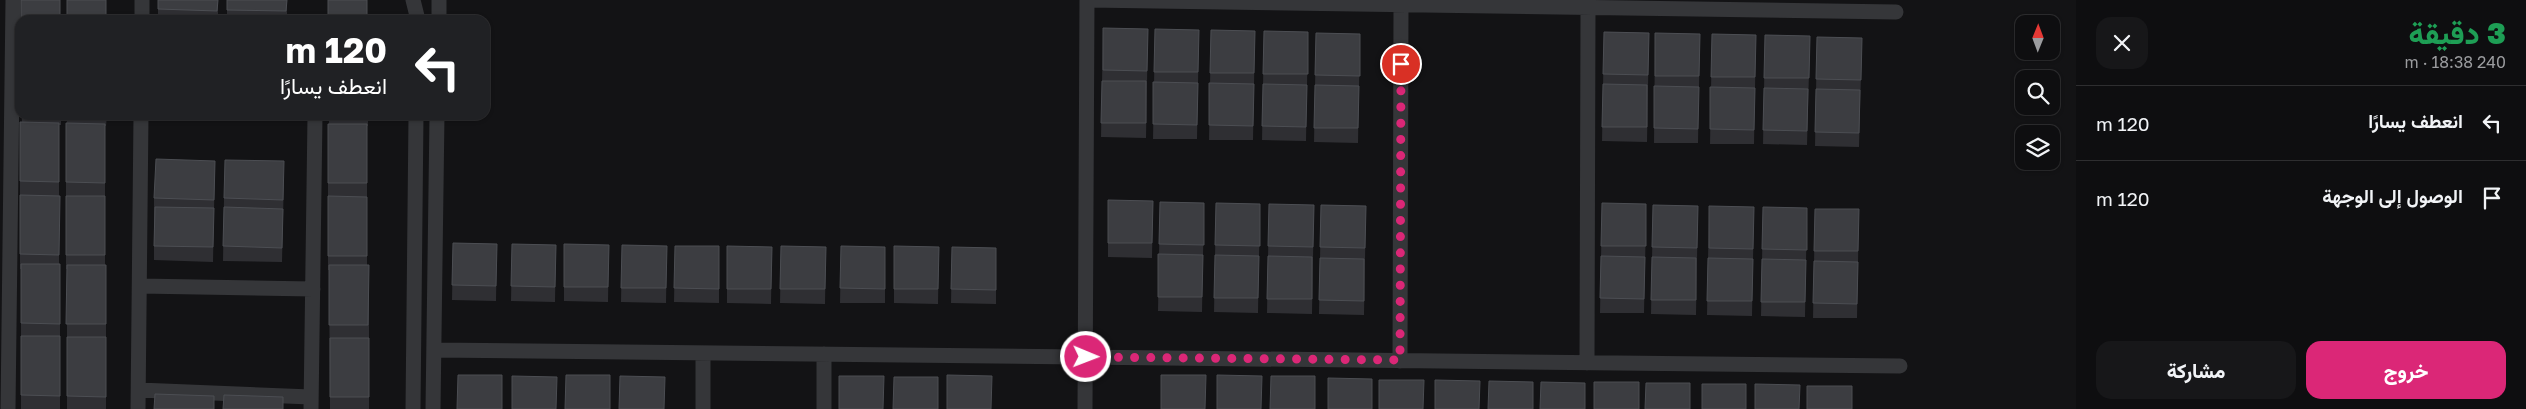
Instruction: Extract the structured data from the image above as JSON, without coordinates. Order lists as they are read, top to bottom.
{
  "north": "top",
  "page": {
    "heading": ["3 دقيقة", "240 m · 18:38"],
    "turn": ["120 m", "انعطف يسارًا"],
    "list": [
      {
        "name": "انعطف يسارًا",
        "value": "120 m"
      },
      {
        "name": "الوصول إلى الوجهة",
        "value": "120 m"
      }
    ],
    "buttons": ["خروج", "مشاركة"]
  }
}
